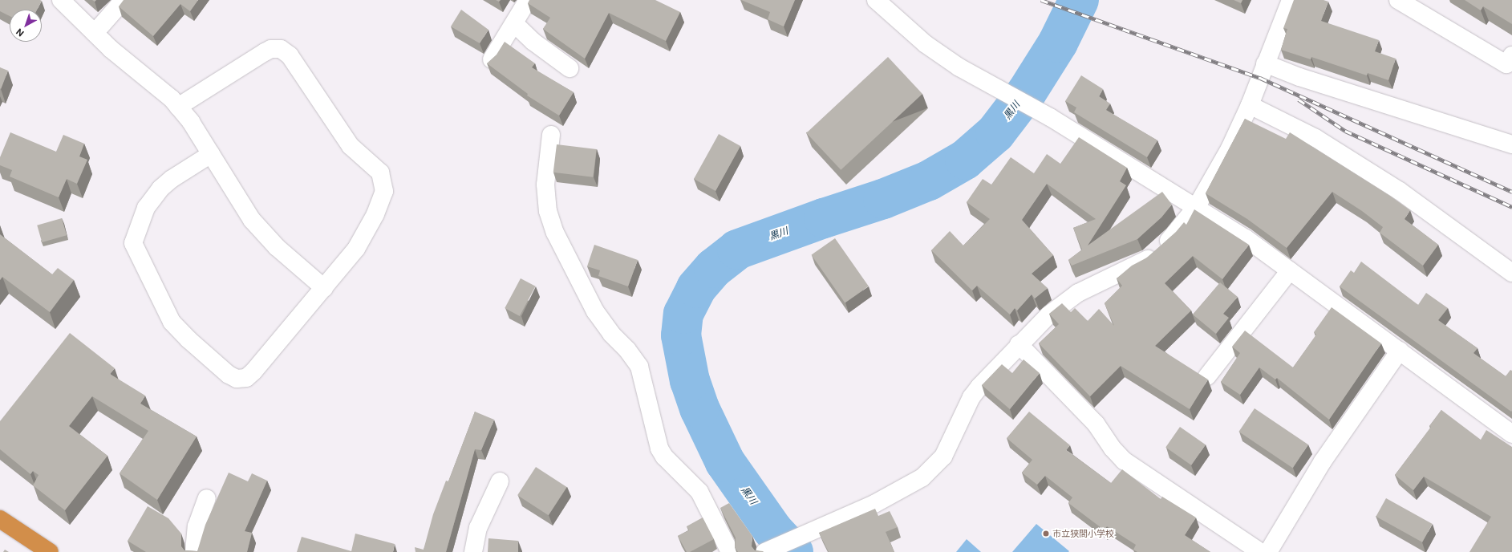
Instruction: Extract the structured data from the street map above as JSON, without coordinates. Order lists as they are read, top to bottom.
{
  "water": ["黒川"],
  "places": ["市立狭間小学校"],
  "north": "bottom left"
}
